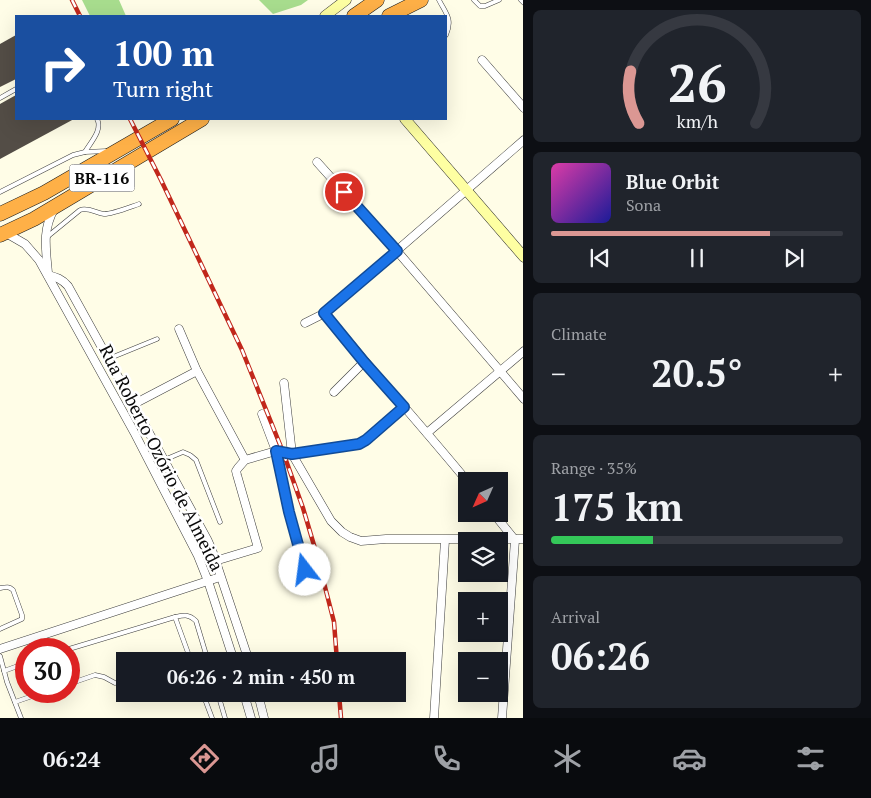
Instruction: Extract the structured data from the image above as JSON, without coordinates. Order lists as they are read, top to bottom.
{
  "streets": {
    "highway": ["BR-116"],
    "street": ["Rua Roberto Ozório de Almeida"]
  },
  "crossings": [
    ["BR-116", "Rua Roberto Ozório de Almeida"]
  ],
  "north": "bottom left",
  "page": {
    "turn": ["100 m", "Turn right"],
    "song": ["Blue Orbit", "Sona"],
    "tile": [
      "Climate",
      ["Range · 35%", "175 km"],
      ["Arrival", "06:26"]
    ],
    "heat": ["−", "20.5°", "+"],
    "map_buttons": ["+", "−"],
    "limit": "30",
    "trip": "06:26 · 2 min · 450 m",
    "tabs": "06:24",
    "gauge": ["26", "km/h"]
  }
}
